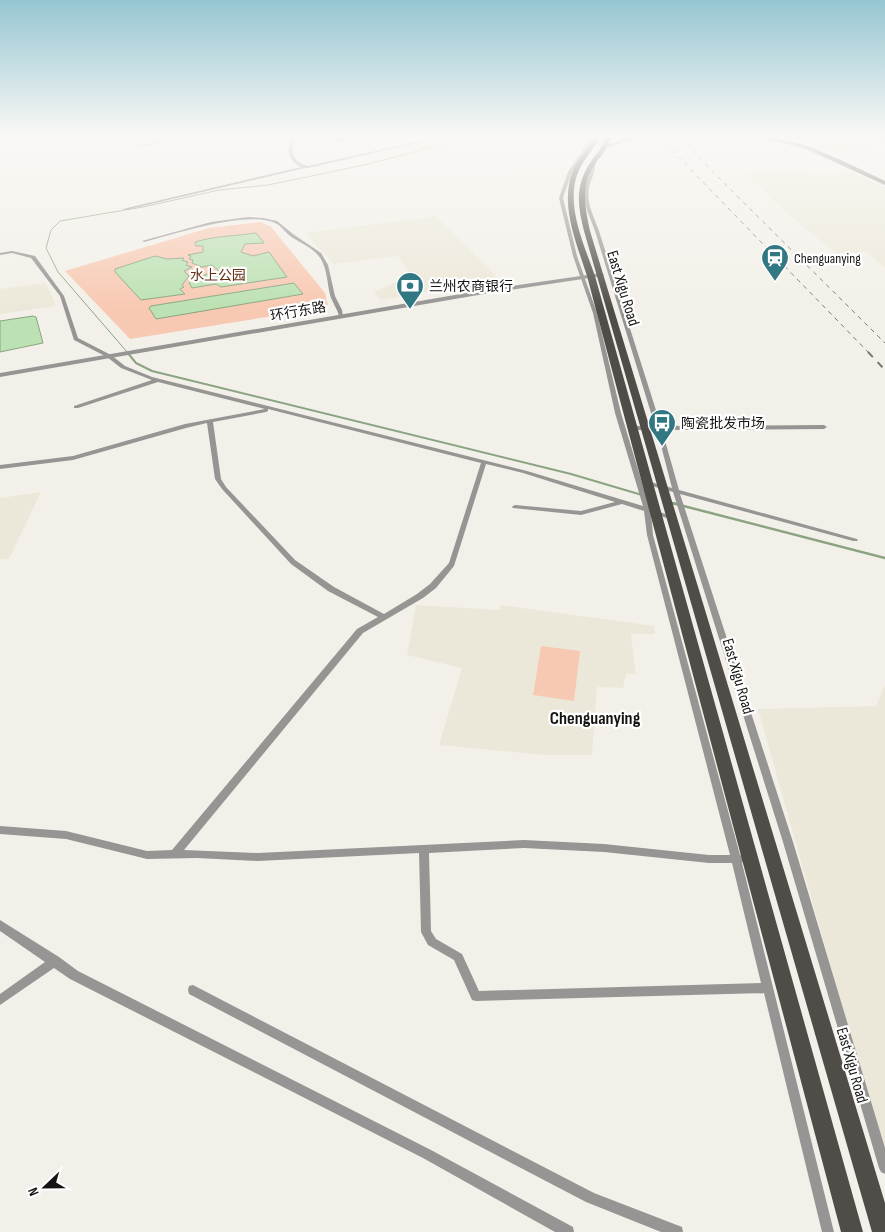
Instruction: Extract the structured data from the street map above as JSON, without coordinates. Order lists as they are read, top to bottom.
{
  "streets": {
    "main road": ["East Xigu Road"],
    "street": ["环行东路"]
  },
  "crossings": [
    ["East Xigu Road", "环行东路"]
  ],
  "districts": ["Chenguanying"],
  "parks": ["水上公园"],
  "places": {
    "station": ["Chenguanying"],
    "bank": ["兰州农商银行"],
    "bus stop": ["陶瓷批发市场"]
  },
  "north": "left"
}
